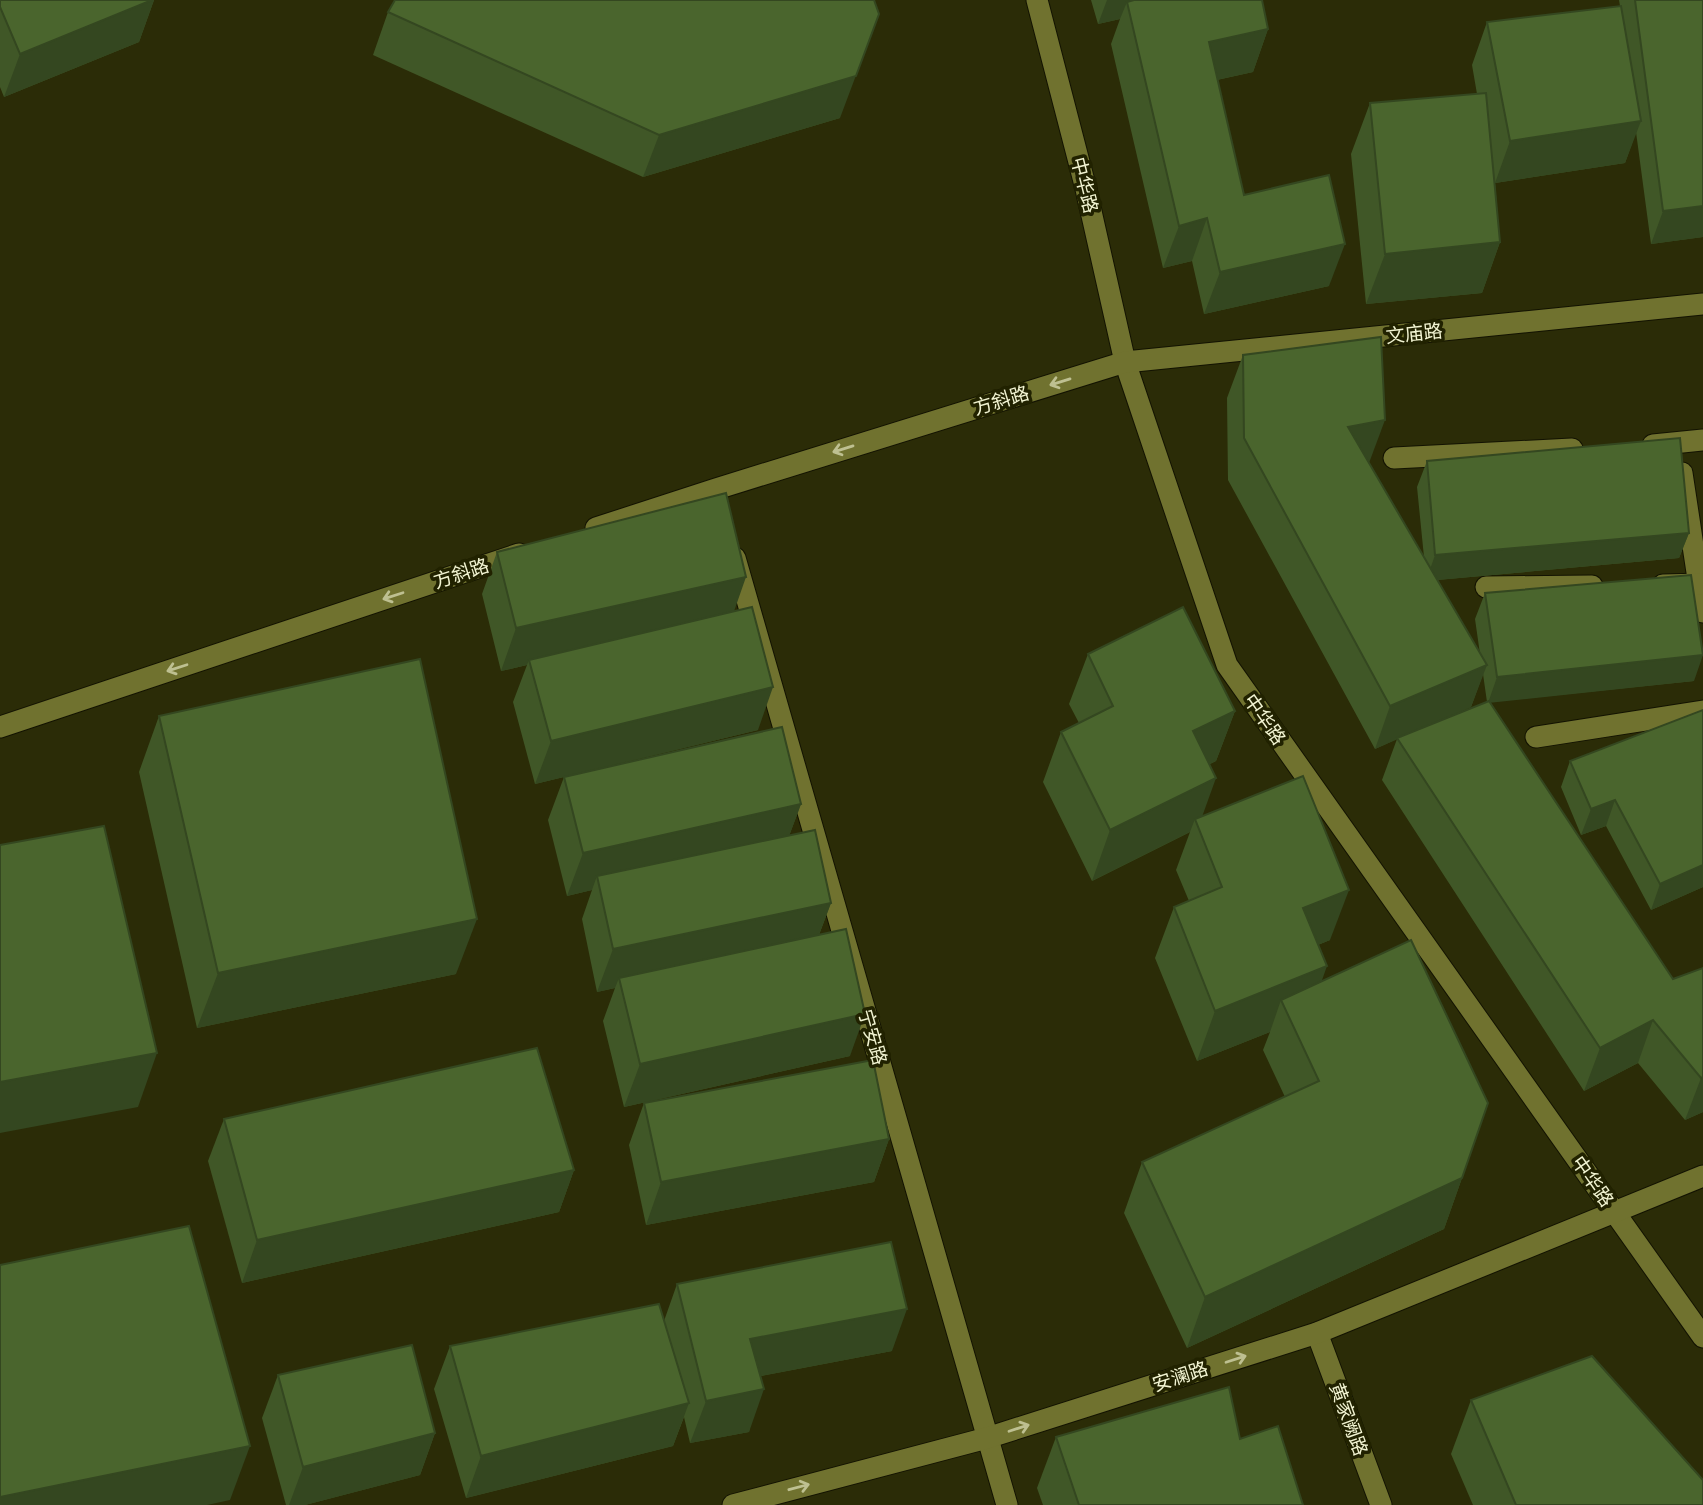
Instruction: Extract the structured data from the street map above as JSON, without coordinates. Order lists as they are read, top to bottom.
{
  "streets": {
    "street": [
      "中华路",
      "文庙路",
      "方斜路",
      "宁安路",
      "安澜路",
      "黄家阙路"
    ]
  },
  "crossings": [
    ["中华路", "文庙路"],
    ["中华路", "方斜路"],
    ["中华路", "安澜路"],
    ["文庙路", "方斜路"],
    ["宁安路", "安澜路"],
    ["安澜路", "黄家阙路"]
  ],
  "one_way": ["方斜路", "安澜路"]
}
